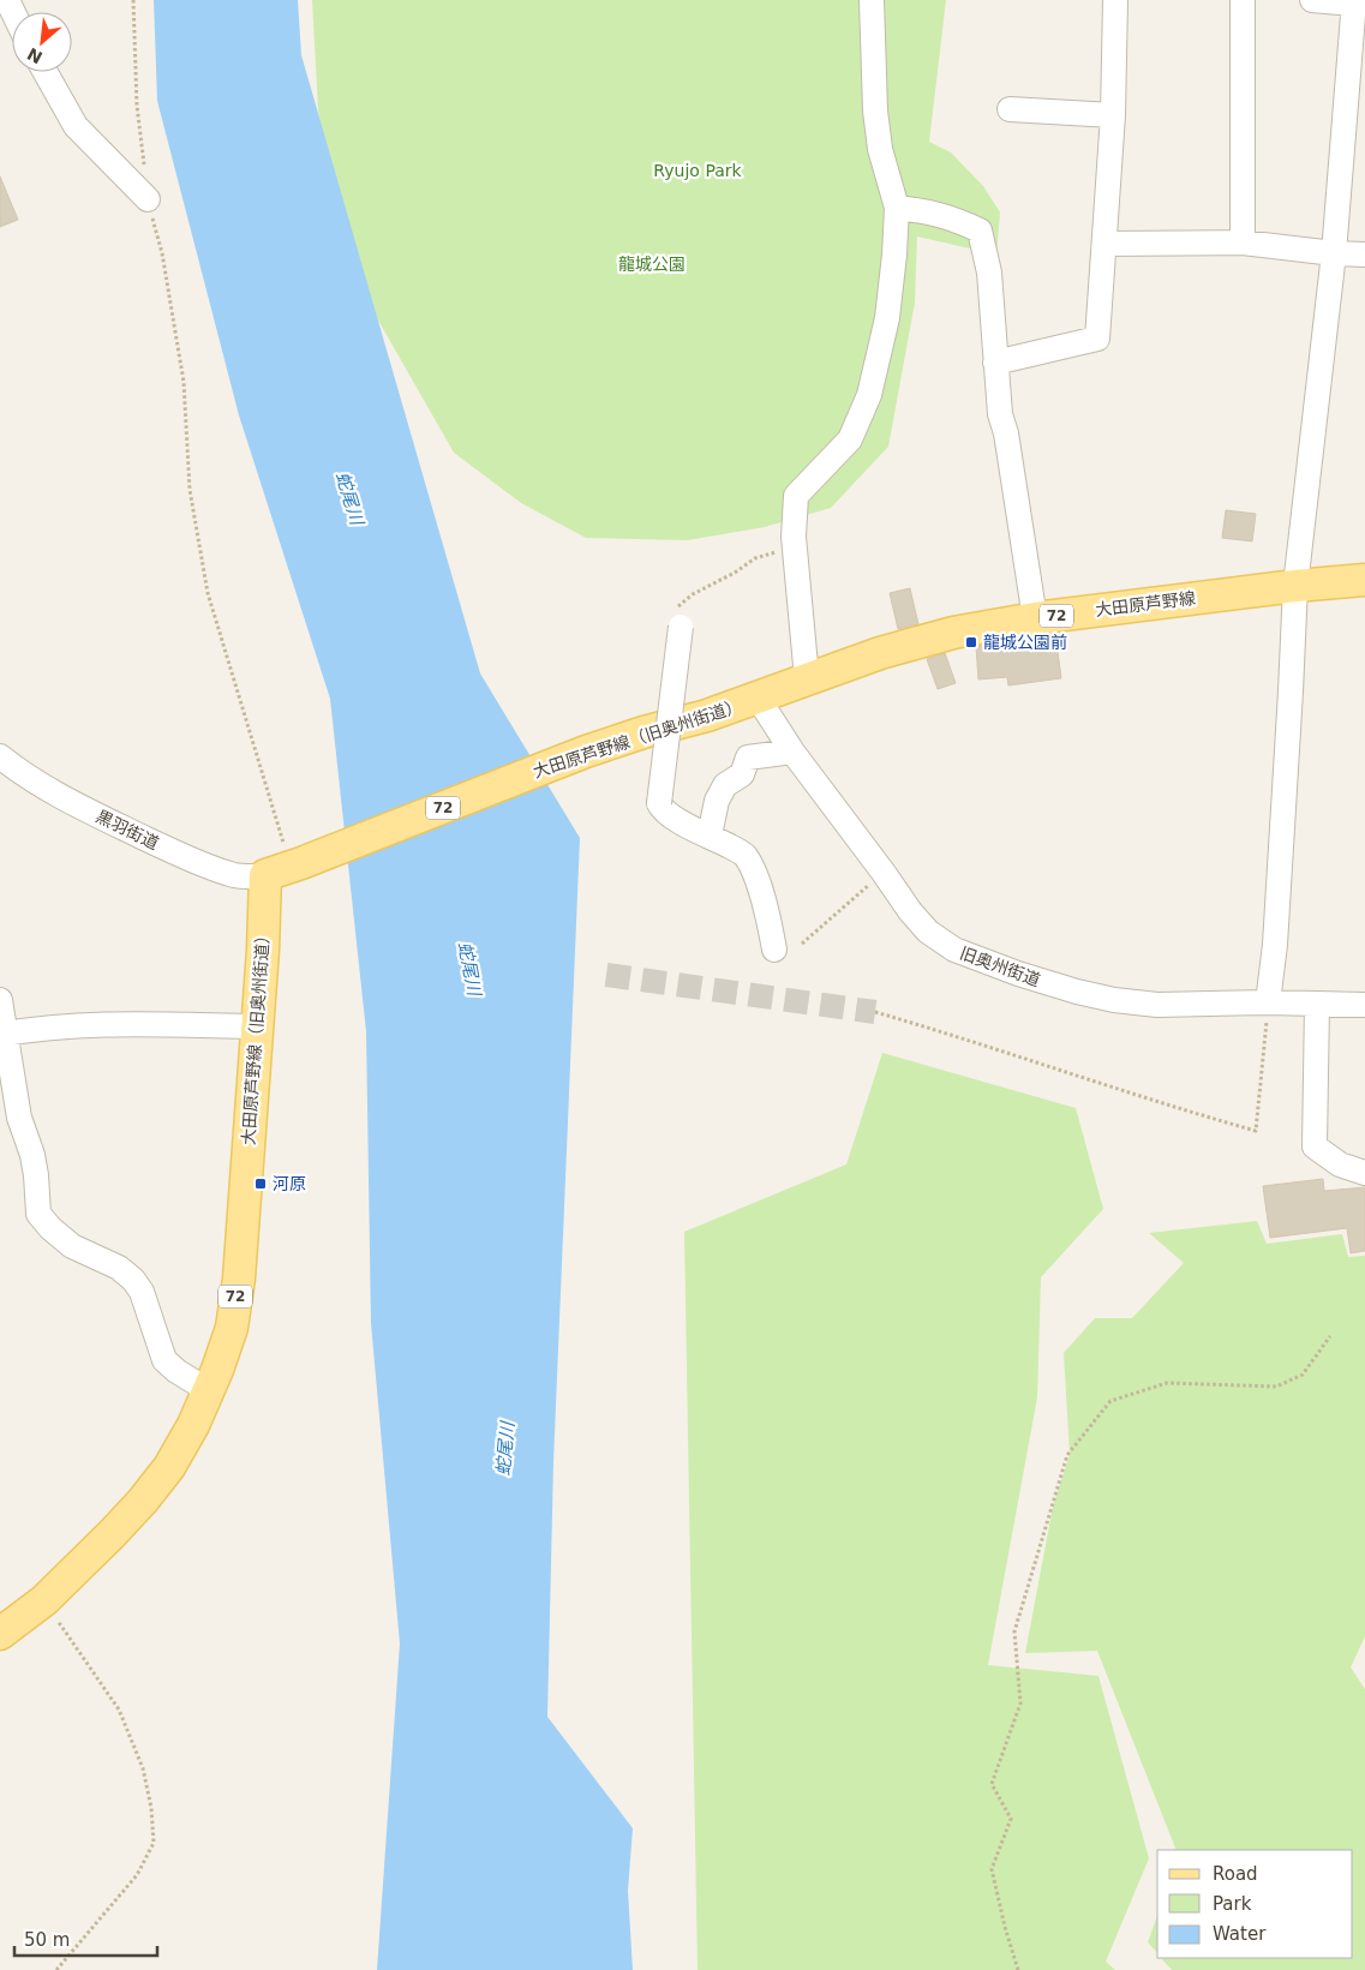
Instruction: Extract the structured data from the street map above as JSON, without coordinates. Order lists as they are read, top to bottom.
{
  "streets": {
    "main road": ["大田原芦野線", "72", "大田原芦野線（旧奥州街道）"],
    "street": ["黒羽街道", "旧奥州街道"]
  },
  "crossings": [
    ["大田原芦野線", "大田原芦野線（旧奥州街道）"],
    ["大田原芦野線", "旧奥州街道"],
    ["大田原芦野線（旧奥州街道）", "黒羽街道"],
    ["大田原芦野線（旧奥州街道）", "旧奥州街道"]
  ],
  "water": ["蛇尾川"],
  "parks": ["Ryujo Park", "龍城公園"],
  "places": {
    "transit": ["龍城公園前", "河原"]
  },
  "legend": ["Road", "Park", "Water"],
  "scale_bar": "50 m",
  "north": "bottom left"
}
